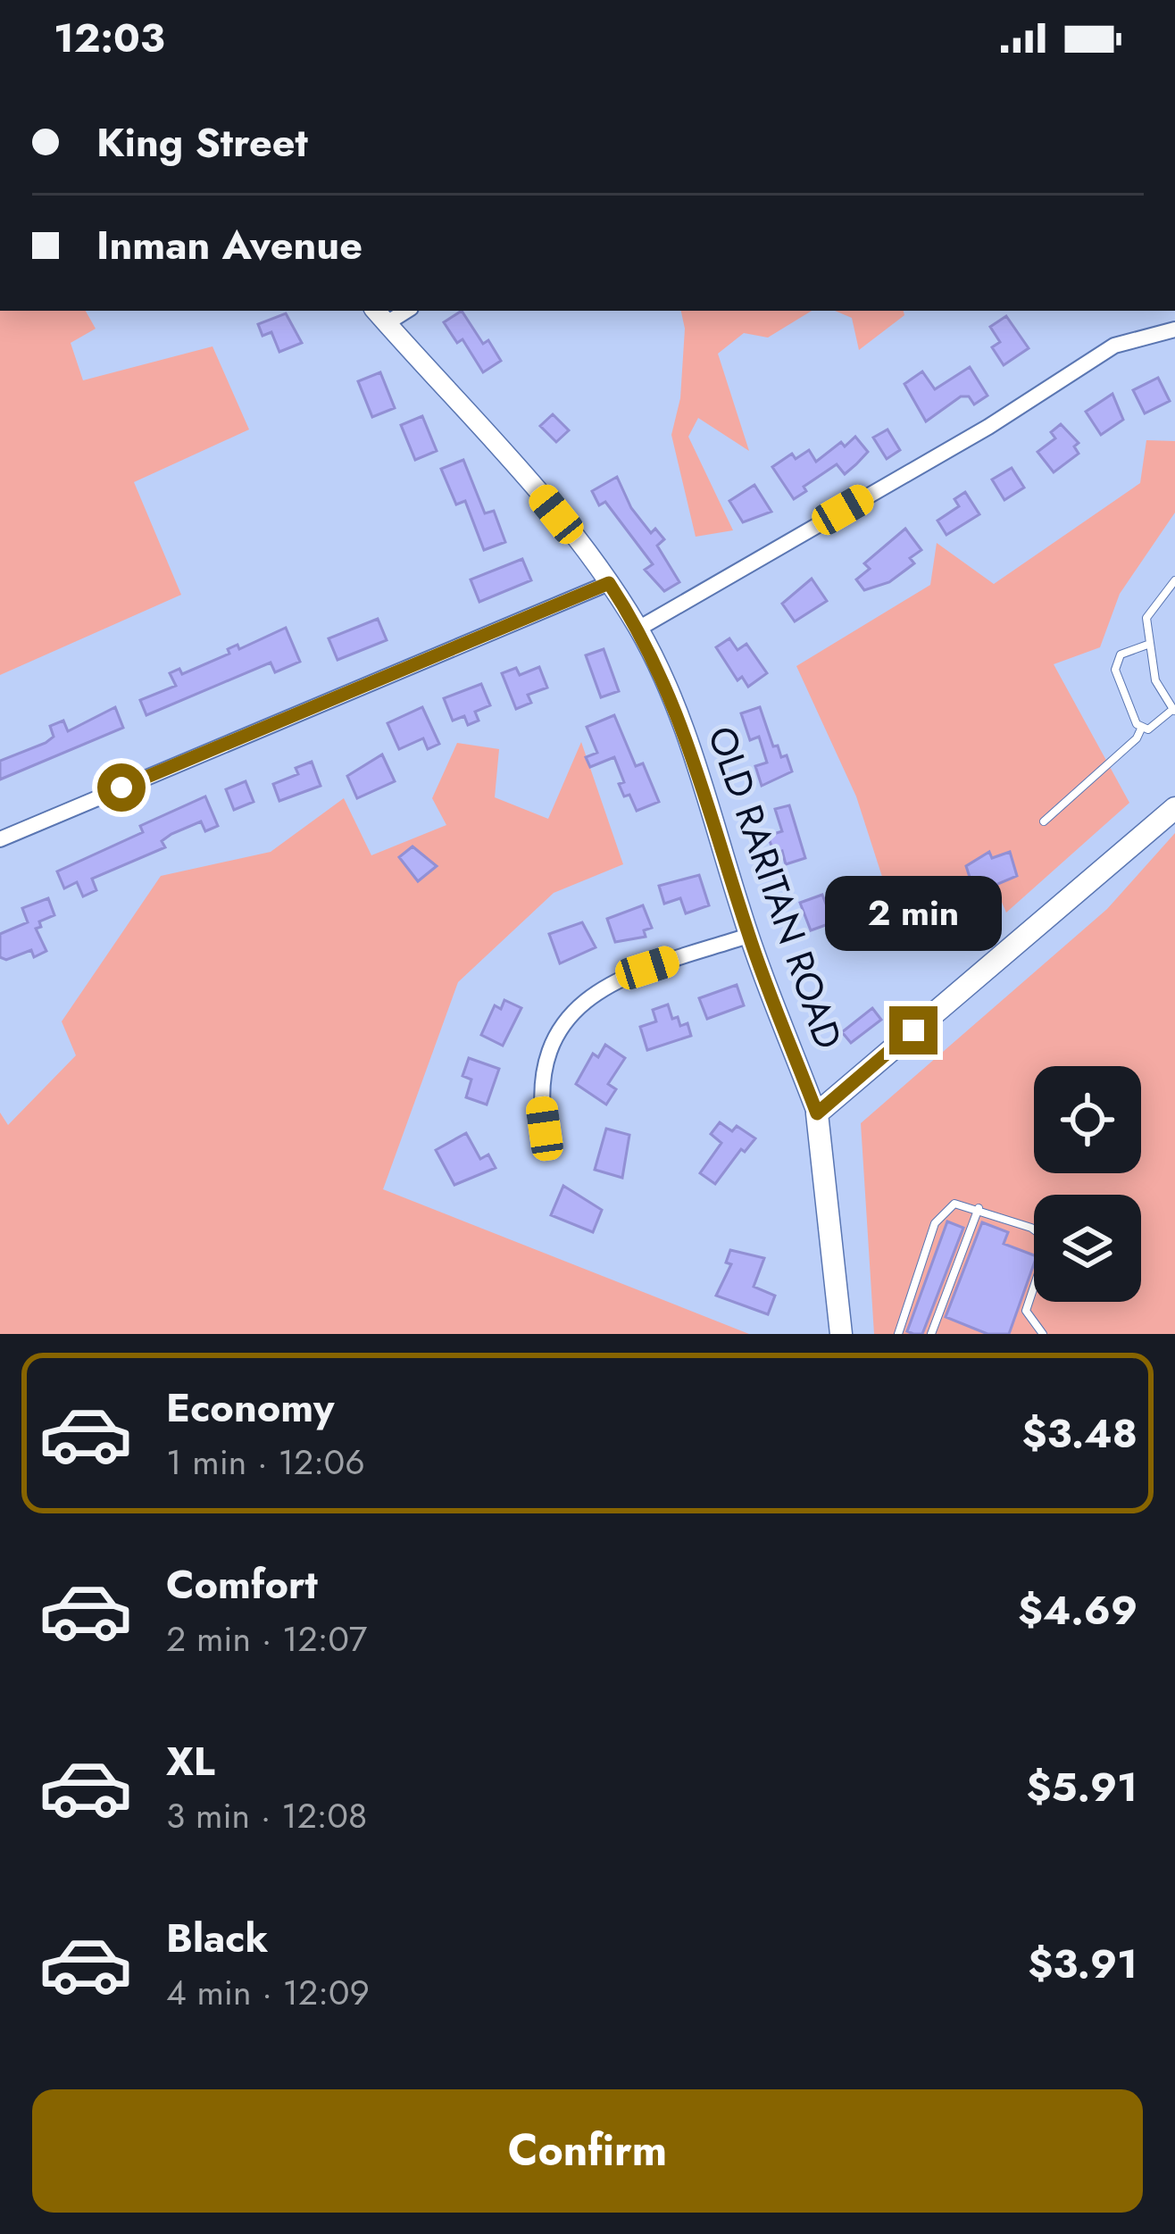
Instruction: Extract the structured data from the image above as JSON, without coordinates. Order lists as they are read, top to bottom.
{
  "streets": {
    "main road": ["OLD RARITAN ROAD"]
  },
  "page": {
    "status": "12:03",
    "banner": ["King Street", "Inman Avenue"],
    "bubble": "2 min",
    "list": [
      {
        "name": "Economy",
        "note": "1 min · 12:06",
        "value": "$3.48"
      },
      {
        "name": "Comfort",
        "note": "2 min · 12:07",
        "value": "$4.69"
      },
      {
        "name": "XL",
        "note": "3 min · 12:08",
        "value": "$5.91"
      },
      {
        "name": "Black",
        "note": "4 min · 12:09",
        "value": "$3.91"
      }
    ],
    "buttons": "Confirm"
  }
}
